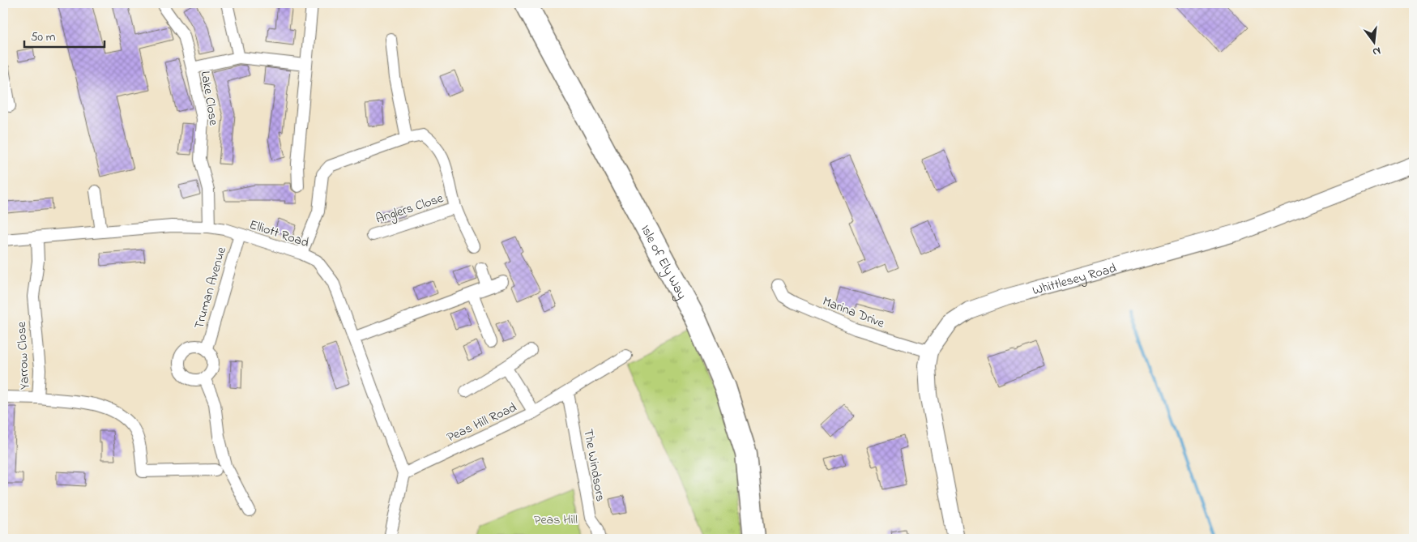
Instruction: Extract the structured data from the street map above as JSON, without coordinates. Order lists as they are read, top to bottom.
{
  "streets": {
    "highway": ["Isle of Ely Way"],
    "street": [
      "Lake Close",
      "Anglers Close",
      "Elliott Road",
      "Whittlesey Road",
      "Truman Avenue",
      "Marina Drive",
      "Yarrow Close",
      "Peas Hill Road",
      "The Windsors"
    ]
  },
  "crossings": [
    ["Lake Close", "Elliott Road"],
    ["Elliott Road", "Truman Avenue"],
    ["Elliott Road", "Yarrow Close"],
    ["Elliott Road", "Peas Hill Road"],
    ["Whittlesey Road", "Marina Drive"],
    ["Peas Hill Road", "The Windsors"]
  ],
  "parks": ["Peas Hill"],
  "scale_bar": "50 m",
  "north": "bottom"
}
